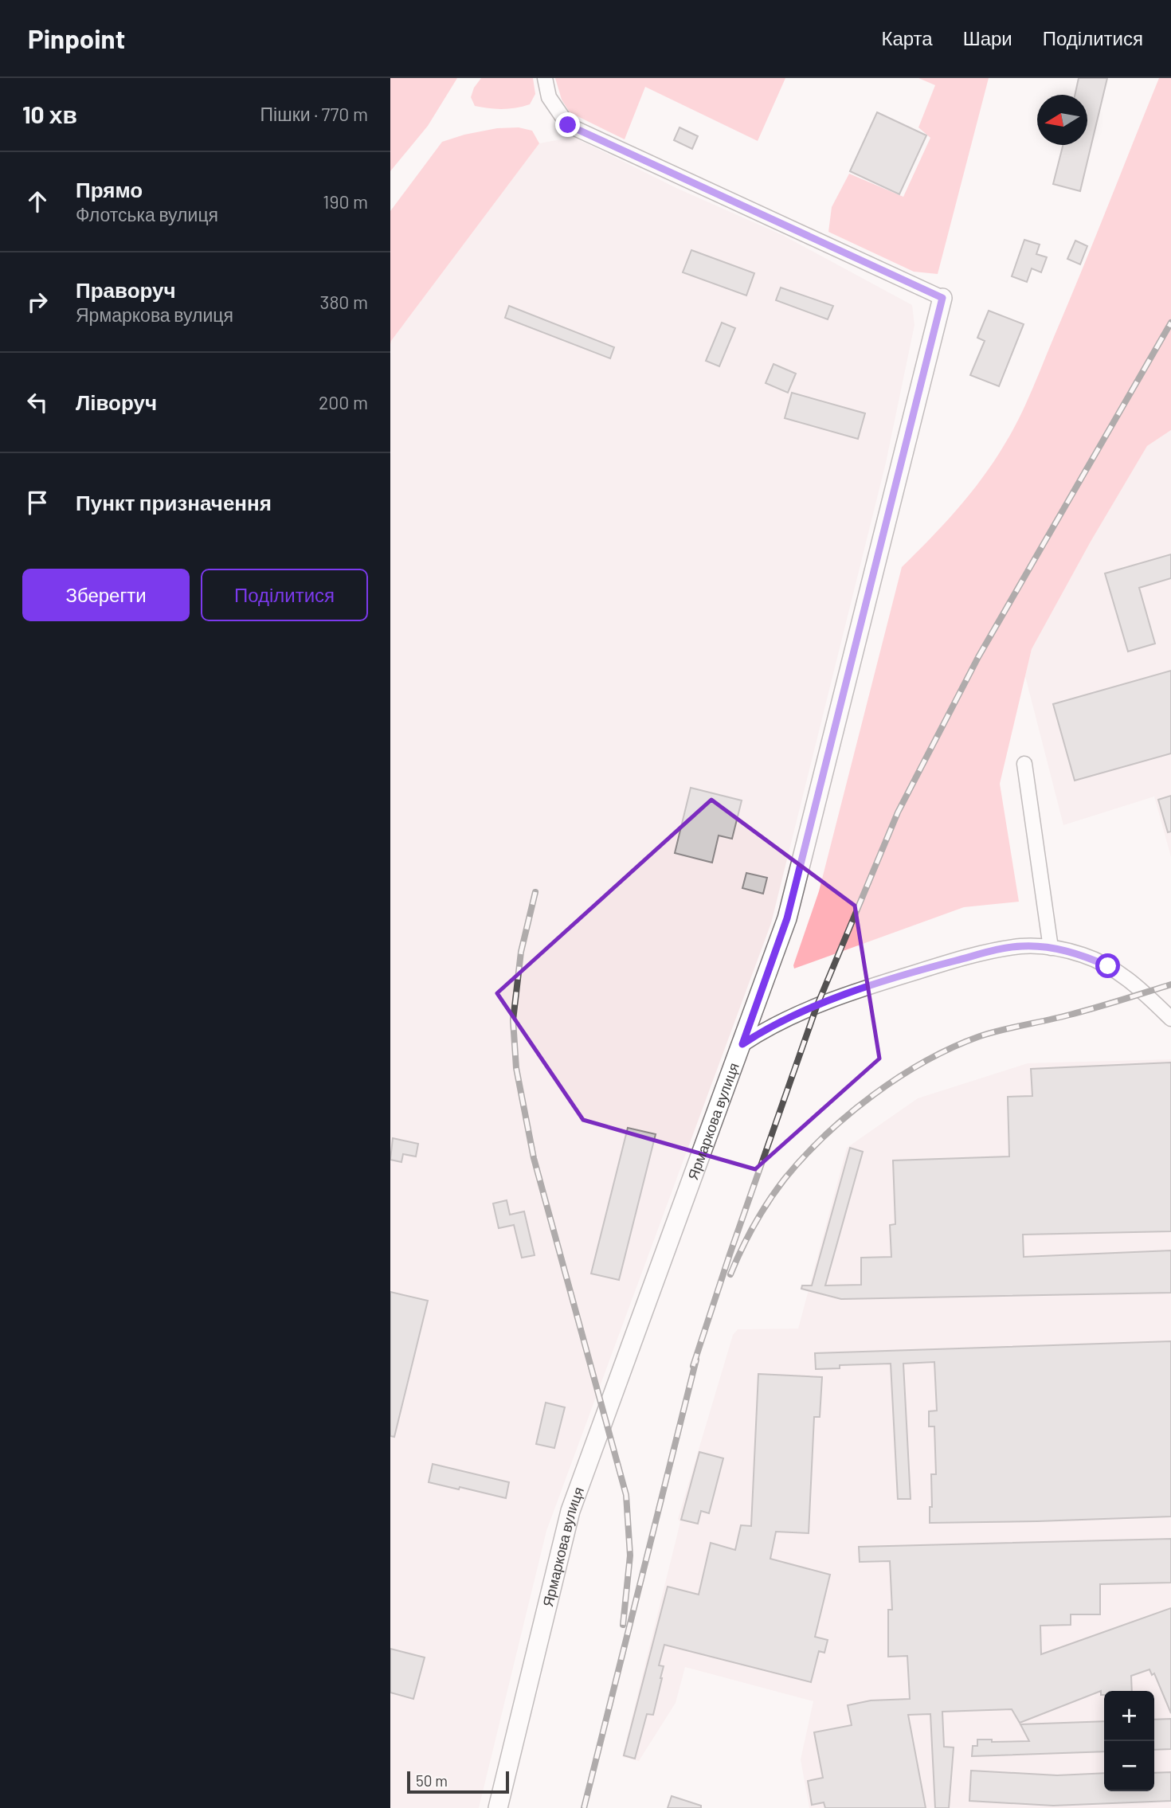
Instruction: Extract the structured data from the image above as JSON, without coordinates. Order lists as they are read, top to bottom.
{
  "streets": {
    "street": ["Ярмаркова вулиця"]
  },
  "scale_bar": "50 m",
  "north": "left",
  "page": {
    "header": "Pinpoint",
    "nav": ["Карта", "Шари", "Поділитися"],
    "heading": ["10 хв", "Пішки · 770 m"],
    "list": [
      ["Прямо", "Флотська вулиця", "190 m"],
      ["Праворуч", "Ярмаркова вулиця", "380 m"],
      ["Ліворуч", "200 m"],
      "Пункт призначення"
    ],
    "buttons": ["Зберегти", "Поділитися"],
    "map_buttons": ["+", "−"],
    "scale": "50 m"
  }
}
